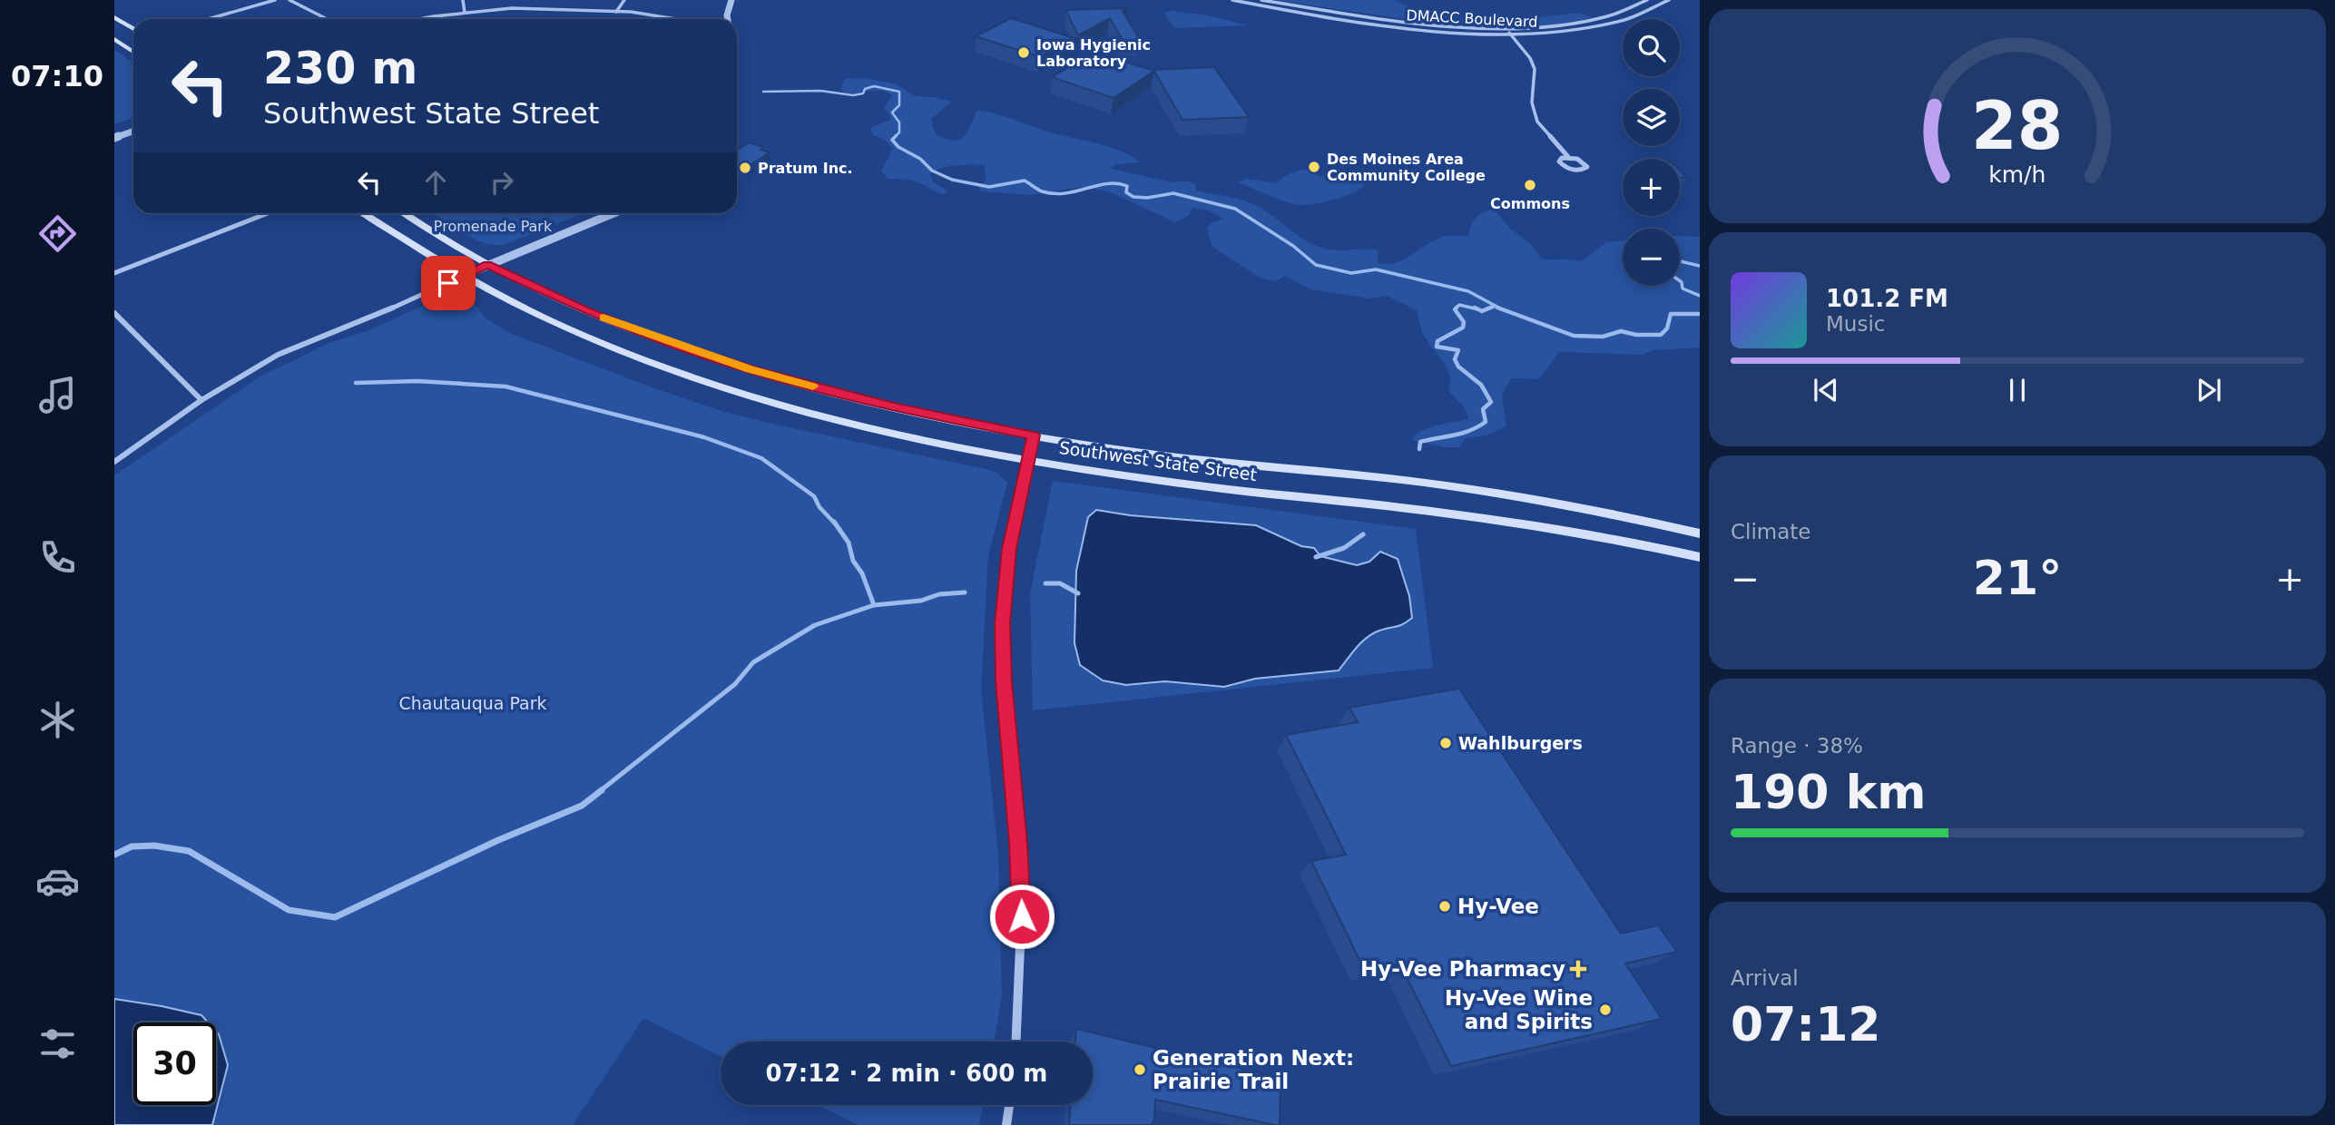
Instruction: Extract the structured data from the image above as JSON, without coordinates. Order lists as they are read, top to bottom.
{
  "streets": {
    "main road": ["Southwest State Street"],
    "street": ["DMACC Boulevard"]
  },
  "parks": ["Promenade Park", "Chautauqua Park"],
  "places": {
    "other": [
      "Iowa Hygienic Laboratory",
      "Des Moines Area Community College",
      "Pratum Inc.",
      "Commons",
      "Wahlburgers",
      "Hy-Vee",
      "Hy-Vee Wine and Spirits",
      "Generation Next: Prairie Trail"
    ],
    "health": ["Hy-Vee Pharmacy"]
  },
  "page": {
    "tabs": "07:10",
    "map_buttons": ["+", "−"],
    "turn": ["230 m", "Southwest State Street"],
    "song": ["101.2 FM", "Music"],
    "tile": [
      "Climate",
      ["Range · 38%", "190 km"],
      ["Arrival", "07:12"]
    ],
    "heat": ["−", "21°", "+"],
    "limit": "30",
    "trip": "07:12 · 2 min · 600 m",
    "gauge": ["28", "km/h"]
  }
}
